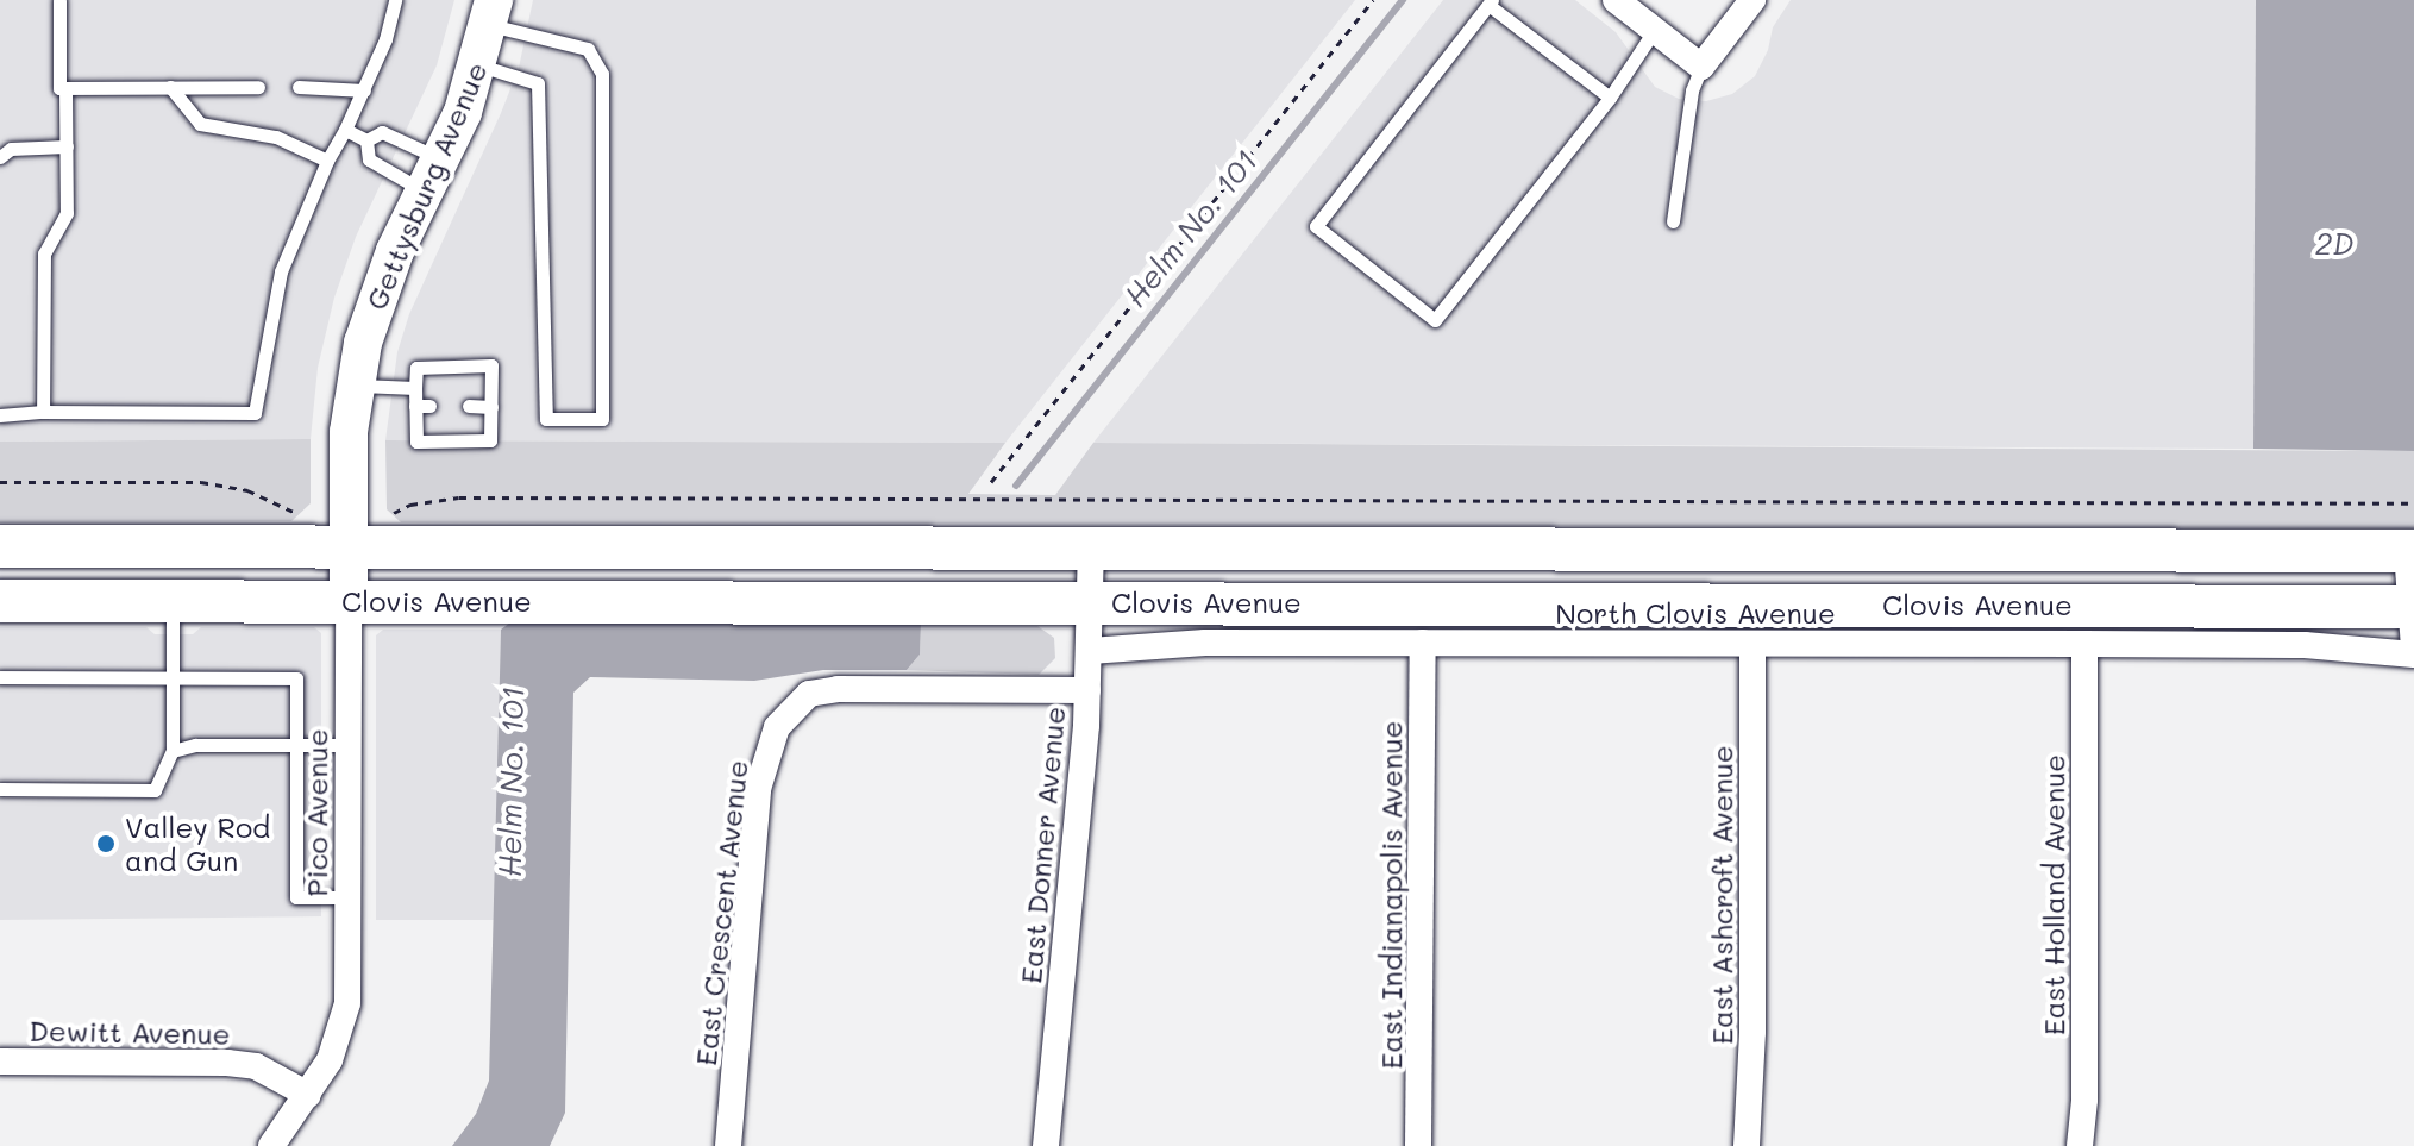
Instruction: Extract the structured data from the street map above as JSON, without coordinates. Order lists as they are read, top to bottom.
{
  "streets": {
    "main road": ["Clovis Avenue"],
    "street": [
      "Gettysburg Avenue",
      "North Clovis Avenue",
      "Pico Avenue",
      "East Donner Avenue",
      "East Indianapolis Avenue",
      "East Ashcroft Avenue",
      "East Holland Avenue",
      "East Crescent Avenue",
      "Dewitt Avenue"
    ]
  },
  "crossings": [
    ["Gettysburg Avenue", "Clovis Avenue"],
    ["Gettysburg Avenue", "Pico Avenue"],
    ["Clovis Avenue", "North Clovis Avenue"],
    ["Clovis Avenue", "Pico Avenue"],
    ["Clovis Avenue", "East Donner Avenue"],
    ["North Clovis Avenue", "East Donner Avenue"],
    ["North Clovis Avenue", "East Indianapolis Avenue"],
    ["North Clovis Avenue", "East Ashcroft Avenue"],
    ["North Clovis Avenue", "East Holland Avenue"],
    ["Pico Avenue", "Dewitt Avenue"],
    ["East Donner Avenue", "East Crescent Avenue"]
  ],
  "water": ["Helm No. 101", "2D"],
  "places": ["Valley Rod and Gun"]
}
